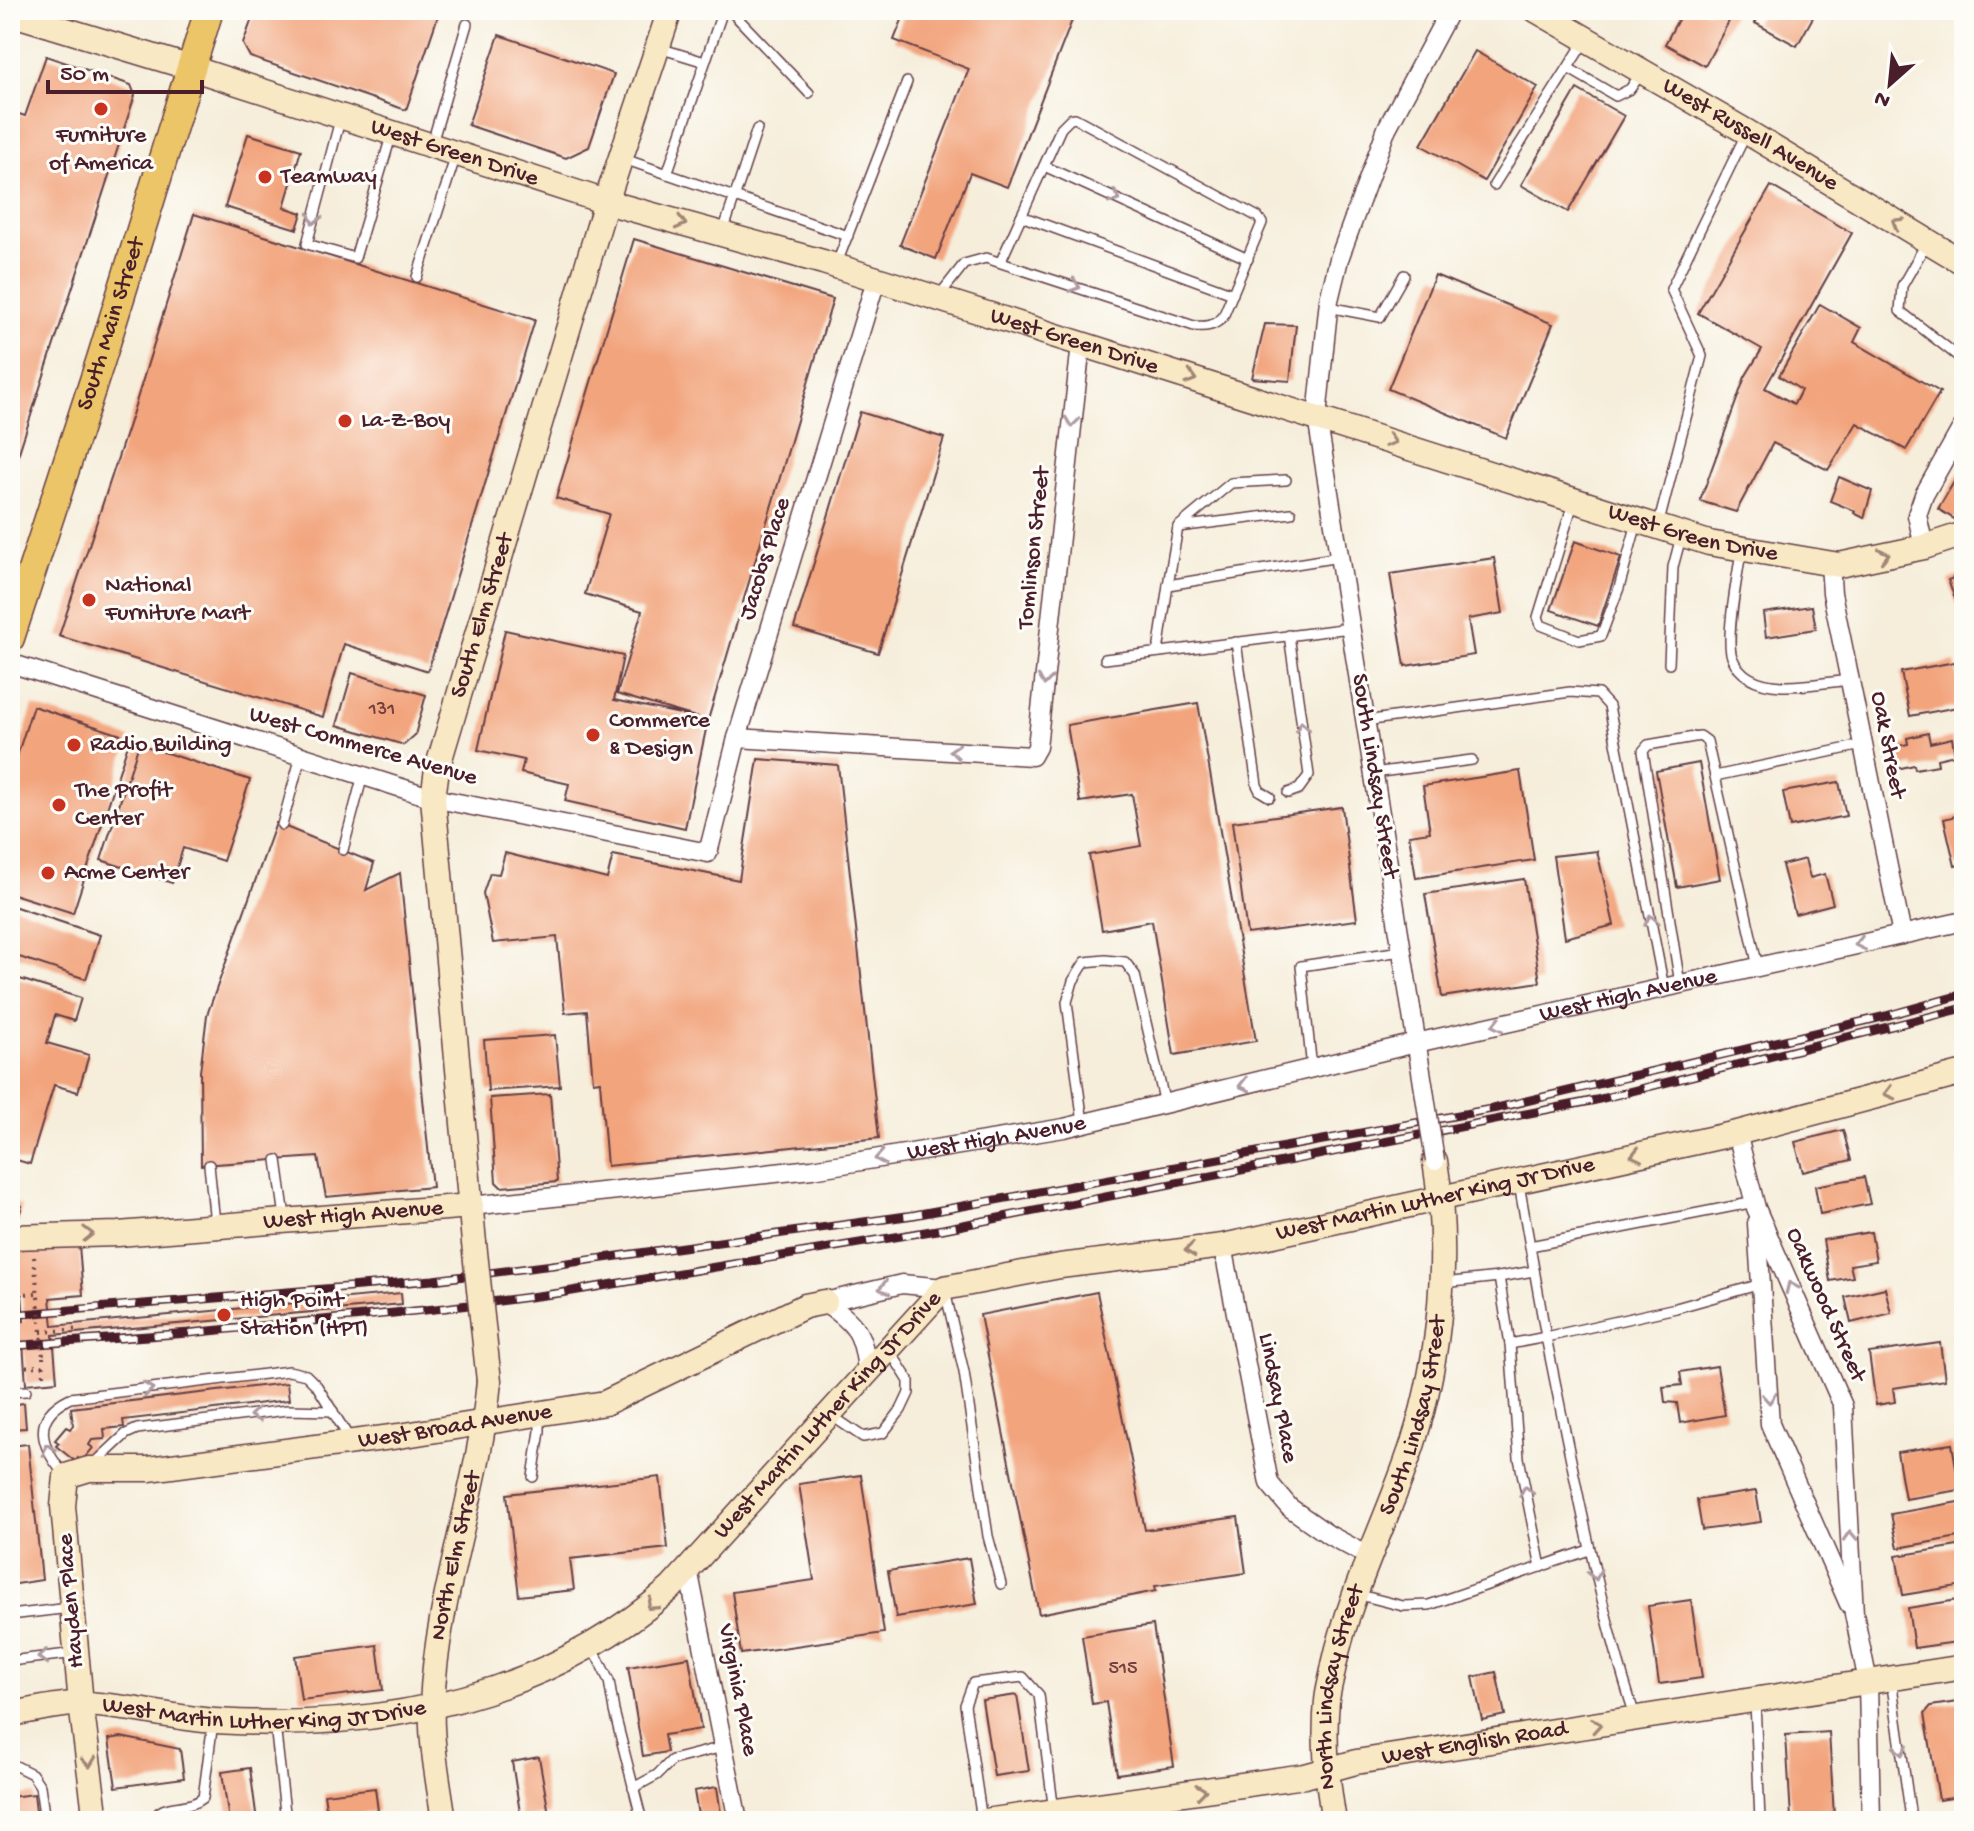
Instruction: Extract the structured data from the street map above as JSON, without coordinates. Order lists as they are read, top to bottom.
{
  "streets": {
    "main road": [
      "West Russell Avenue",
      "West Green Drive",
      "South Main Street",
      "South Elm Street",
      "South Lindsay Street",
      "West High Avenue",
      "West Martin Luther King Jr Drive",
      "West Broad Avenue",
      "North Elm Street",
      "Hayden Place",
      "North Lindsay Street",
      "West English Road"
    ],
    "street": [
      "Tomlinson Street",
      "Jacobs Place",
      "Oak Street",
      "West Commerce Avenue",
      "Oakwood Street",
      "Lindsay Place",
      "Virginia Place"
    ]
  },
  "crossings": [
    ["West Green Drive", "South Main Street"],
    ["West Green Drive", "Tomlinson Street"],
    ["West Green Drive", "Jacobs Place"],
    ["West Green Drive", "South Elm Street"],
    ["West Green Drive", "Oak Street"],
    ["West Green Drive", "South Lindsay Street"],
    ["Tomlinson Street", "Jacobs Place"],
    ["Jacobs Place", "West Commerce Avenue"],
    ["South Elm Street", "West Commerce Avenue"],
    ["South Elm Street", "West High Avenue"],
    ["South Elm Street", "North Elm Street"],
    ["Oak Street", "West High Avenue"],
    ["South Lindsay Street", "West High Avenue"],
    ["South Lindsay Street", "West Martin Luther King Jr Drive"],
    ["South Lindsay Street", "Lindsay Place"],
    ["South Lindsay Street", "North Lindsay Street"],
    ["West Martin Luther King Jr Drive", "Oakwood Street"],
    ["West Martin Luther King Jr Drive", "Lindsay Place"],
    ["West Martin Luther King Jr Drive", "West Broad Avenue"],
    ["West Martin Luther King Jr Drive", "North Elm Street"],
    ["West Martin Luther King Jr Drive", "Hayden Place"],
    ["West Martin Luther King Jr Drive", "Virginia Place"],
    ["Oakwood Street", "West English Road"],
    ["Lindsay Place", "North Lindsay Street"],
    ["West Broad Avenue", "North Elm Street"],
    ["West Broad Avenue", "Hayden Place"],
    ["North Lindsay Street", "West English Road"]
  ],
  "one_way": [
    "West Russell Avenue",
    "West Green Drive",
    "West Martin Luther King Jr Drive",
    "West English Road"
  ],
  "places": [
    "Furniture of America",
    "Teamway",
    "La-Z-Boy",
    "National Furniture Mart",
    "Commerce & Design",
    "Radio Building",
    "The Profit Center",
    "Acme Center",
    "High Point Station (HPT)"
  ],
  "house_numbers": ["131", "515"],
  "scale_bar": "50 m",
  "north": "bottom left"
}
